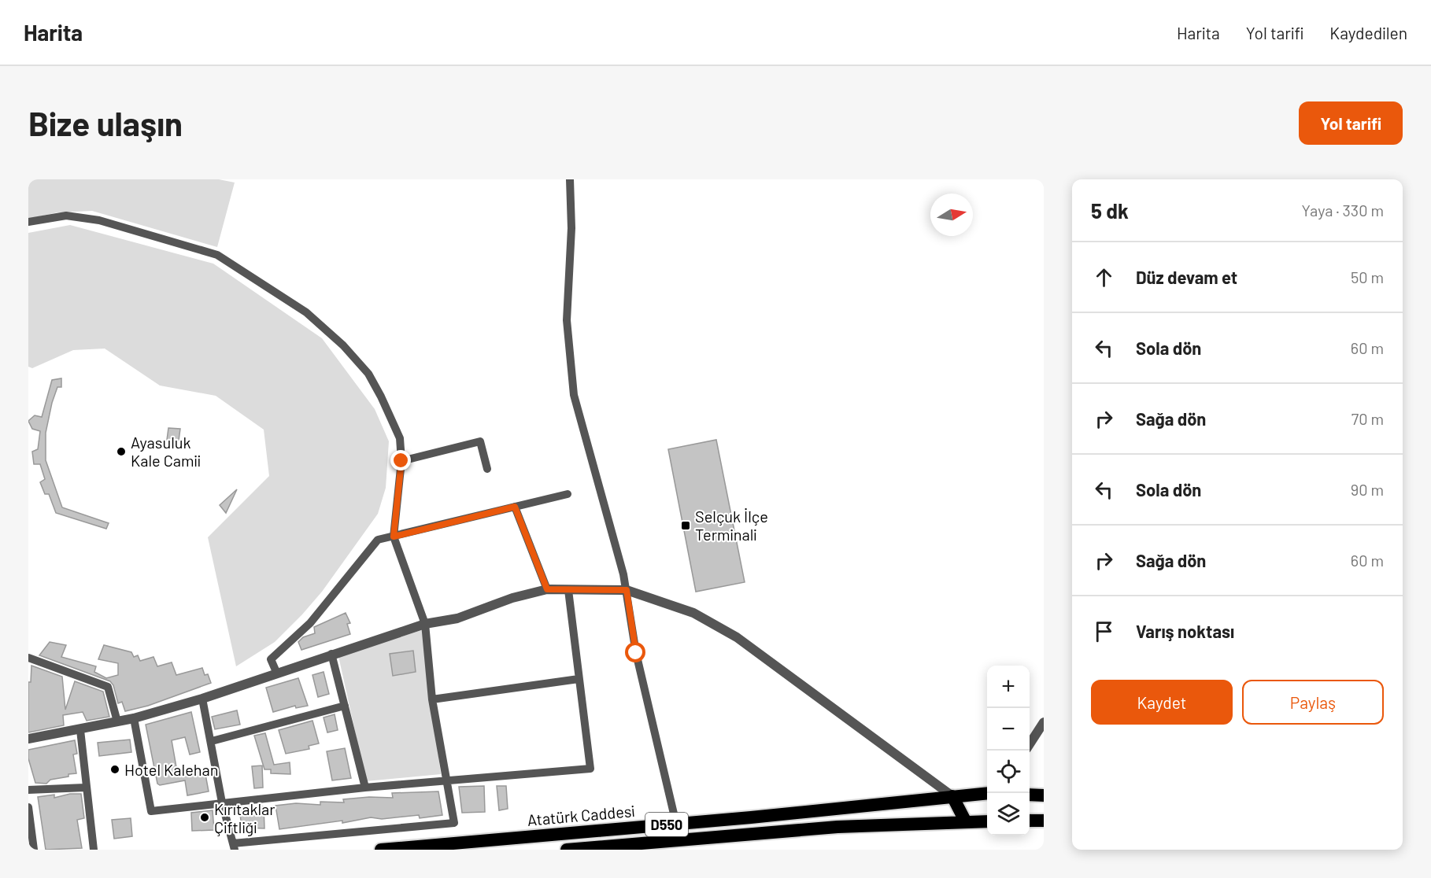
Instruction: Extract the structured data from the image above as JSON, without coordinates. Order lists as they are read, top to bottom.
{
  "streets": {
    "highway": ["Atatürk Caddesi", "D550"]
  },
  "crossings": [
    ["Atatürk Caddesi", "D550"]
  ],
  "places": {
    "other": ["Ayasuluk Kale Camii", "Hotel Kalehan", "Kırıtaklar Çiftliği"],
    "transit": ["Selçuk İlçe Terminali"]
  },
  "north": "right",
  "page": {
    "header": "Harita",
    "nav": ["Harita", "Yol tarifi", "Kaydedilen"],
    "buttons": [
      "Yol tarifi",
      ["Kaydet", "Paylaş"]
    ],
    "title": "Bize ulaşın",
    "heading": ["5 dk", "Yaya · 330 m"],
    "list": [
      ["Düz devam et", "50 m"],
      ["Sola dön", "60 m"],
      ["Sağa dön", "70 m"],
      ["Sola dön", "90 m"],
      ["Sağa dön", "60 m"],
      "Varış noktası"
    ],
    "map_buttons": ["+", "−"]
  }
}
